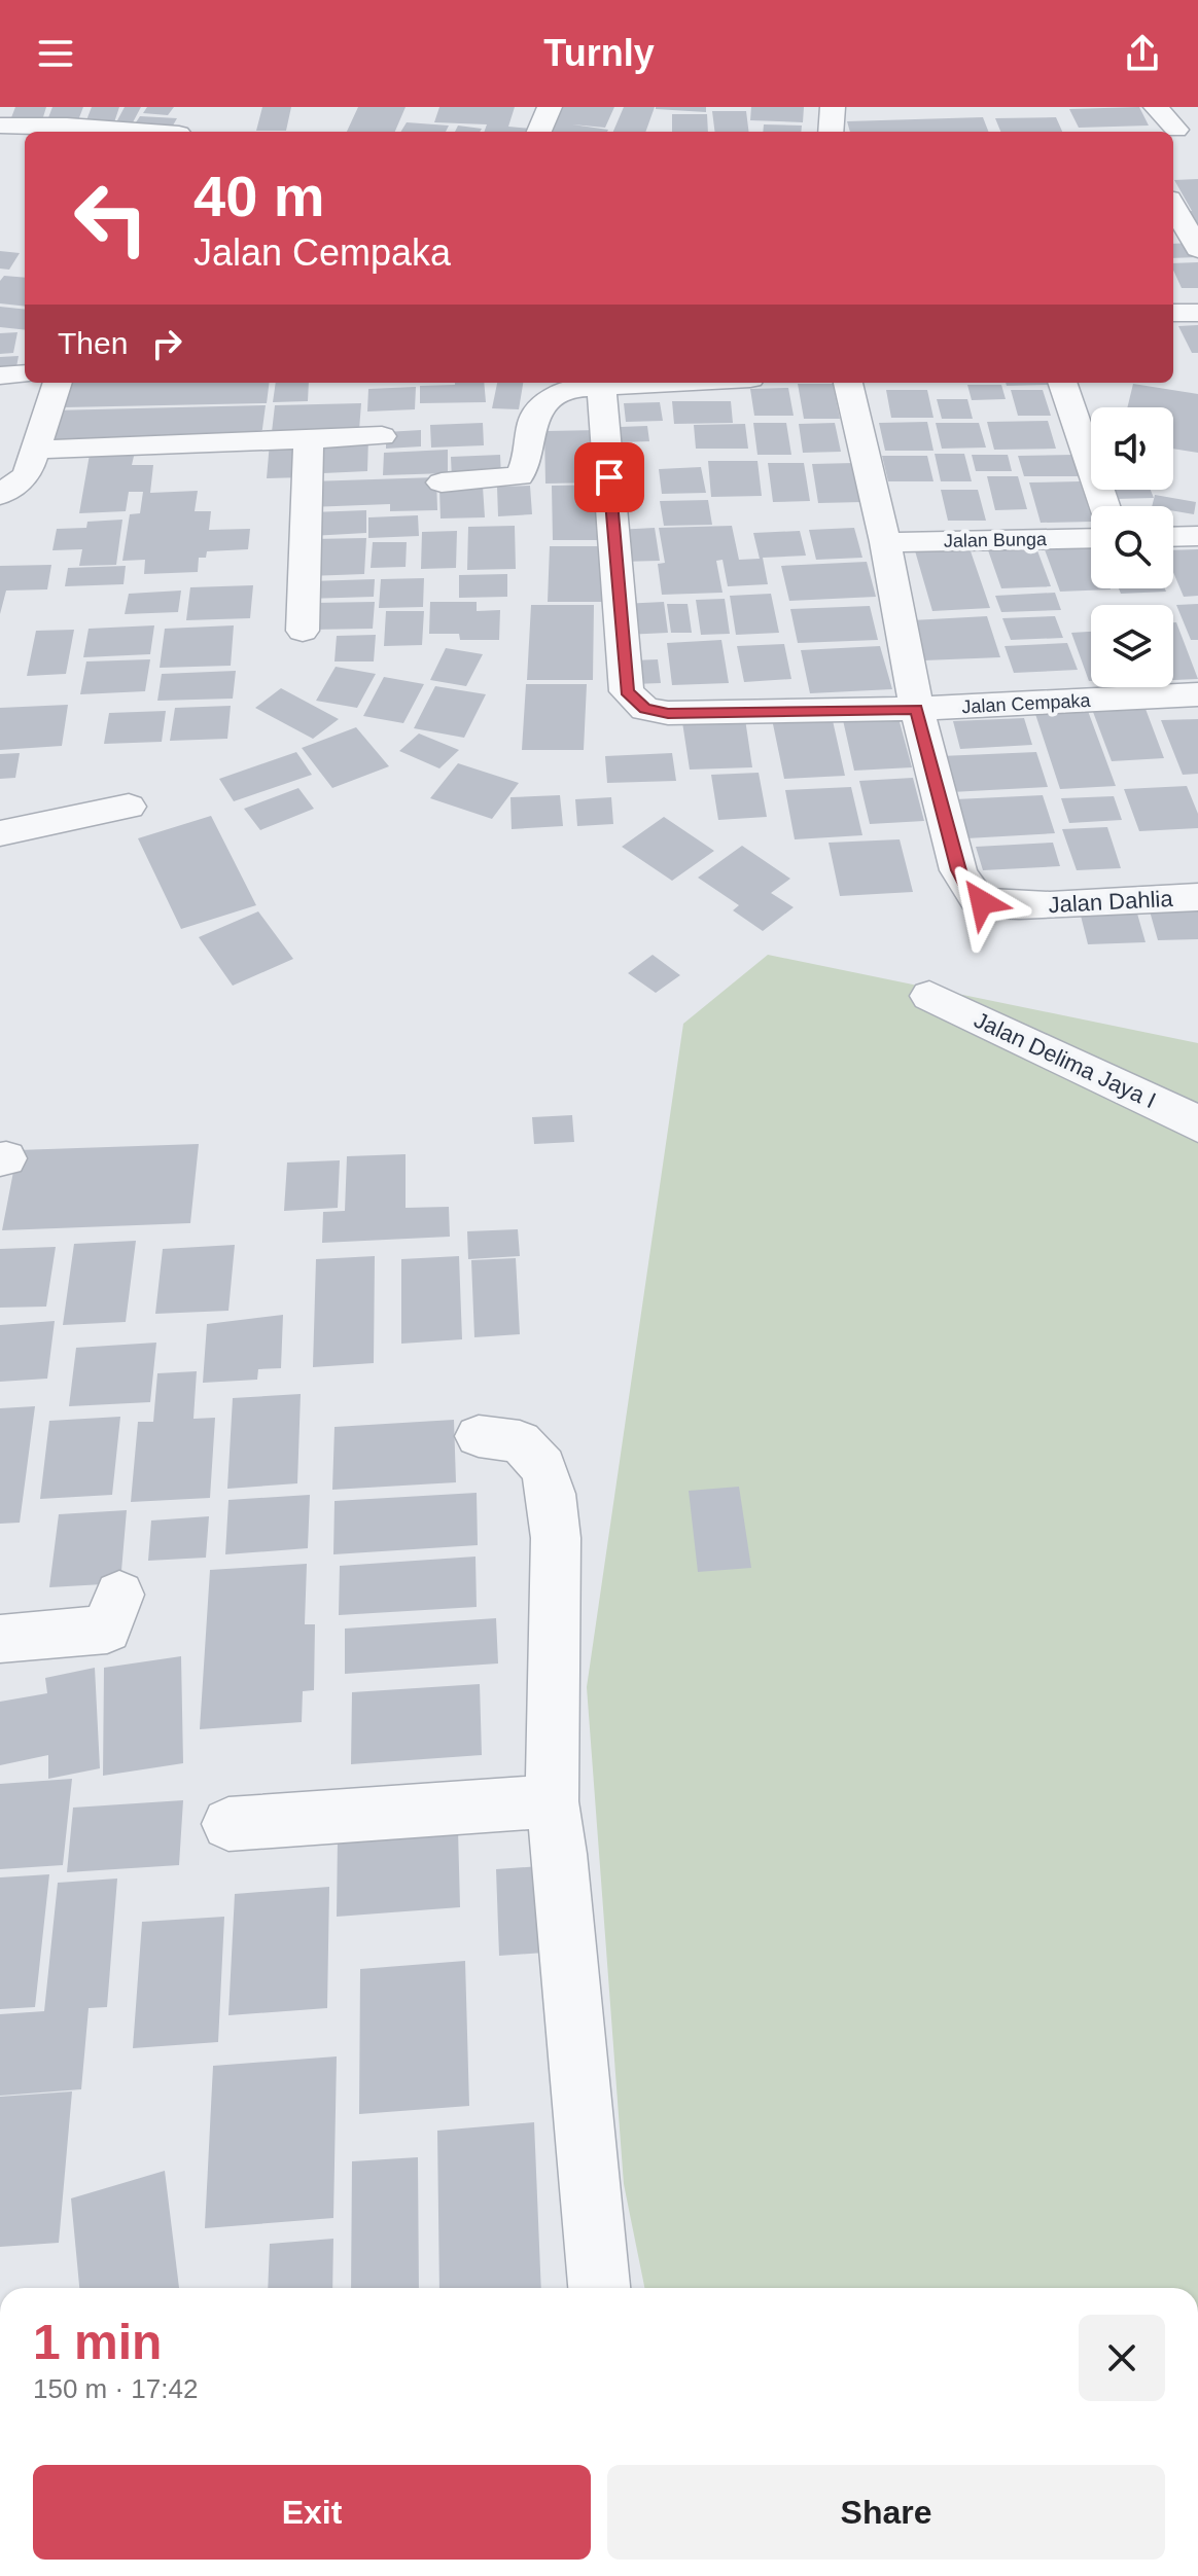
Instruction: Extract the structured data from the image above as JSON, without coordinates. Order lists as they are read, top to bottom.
{
  "streets": {
    "street": [
      "Jalan Bunga",
      "Jalan Cempaka",
      "Jalan Dahlia",
      "Jalan Delima Jaya I"
    ]
  },
  "crossings": [
    ["Jalan Cempaka", "Jalan Dahlia"]
  ],
  "page": {
    "header": "Turnly",
    "turn": ["40 m", "Jalan Cempaka"],
    "then": "Then",
    "heading": ["1 min", "150 m · 17:42"],
    "buttons": ["Exit", "Share"]
  }
}
